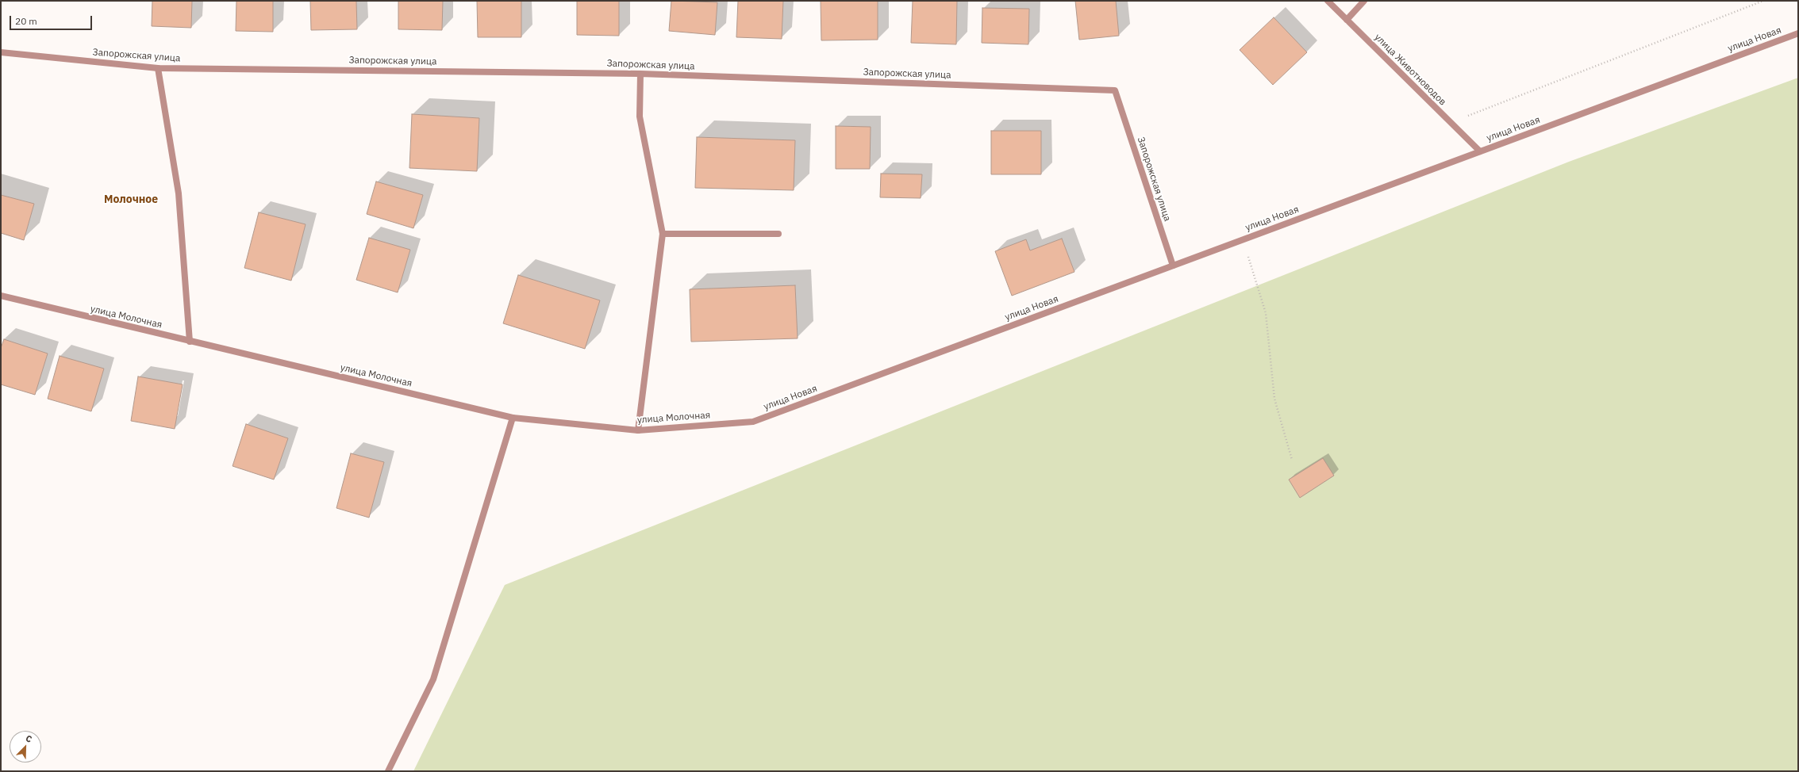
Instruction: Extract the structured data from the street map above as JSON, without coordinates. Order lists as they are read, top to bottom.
{
  "streets": {
    "street": [
      "улица Новая",
      "Запорожская улица",
      "улица Животноводов",
      "улица Молочная"
    ]
  },
  "crossings": [
    ["улица Новая", "Запорожская улица"],
    ["улица Новая", "улица Животноводов"],
    ["улица Новая", "улица Молочная"]
  ],
  "districts": ["Молочное"],
  "scale_bar": "20 m",
  "north": "top right"
}
